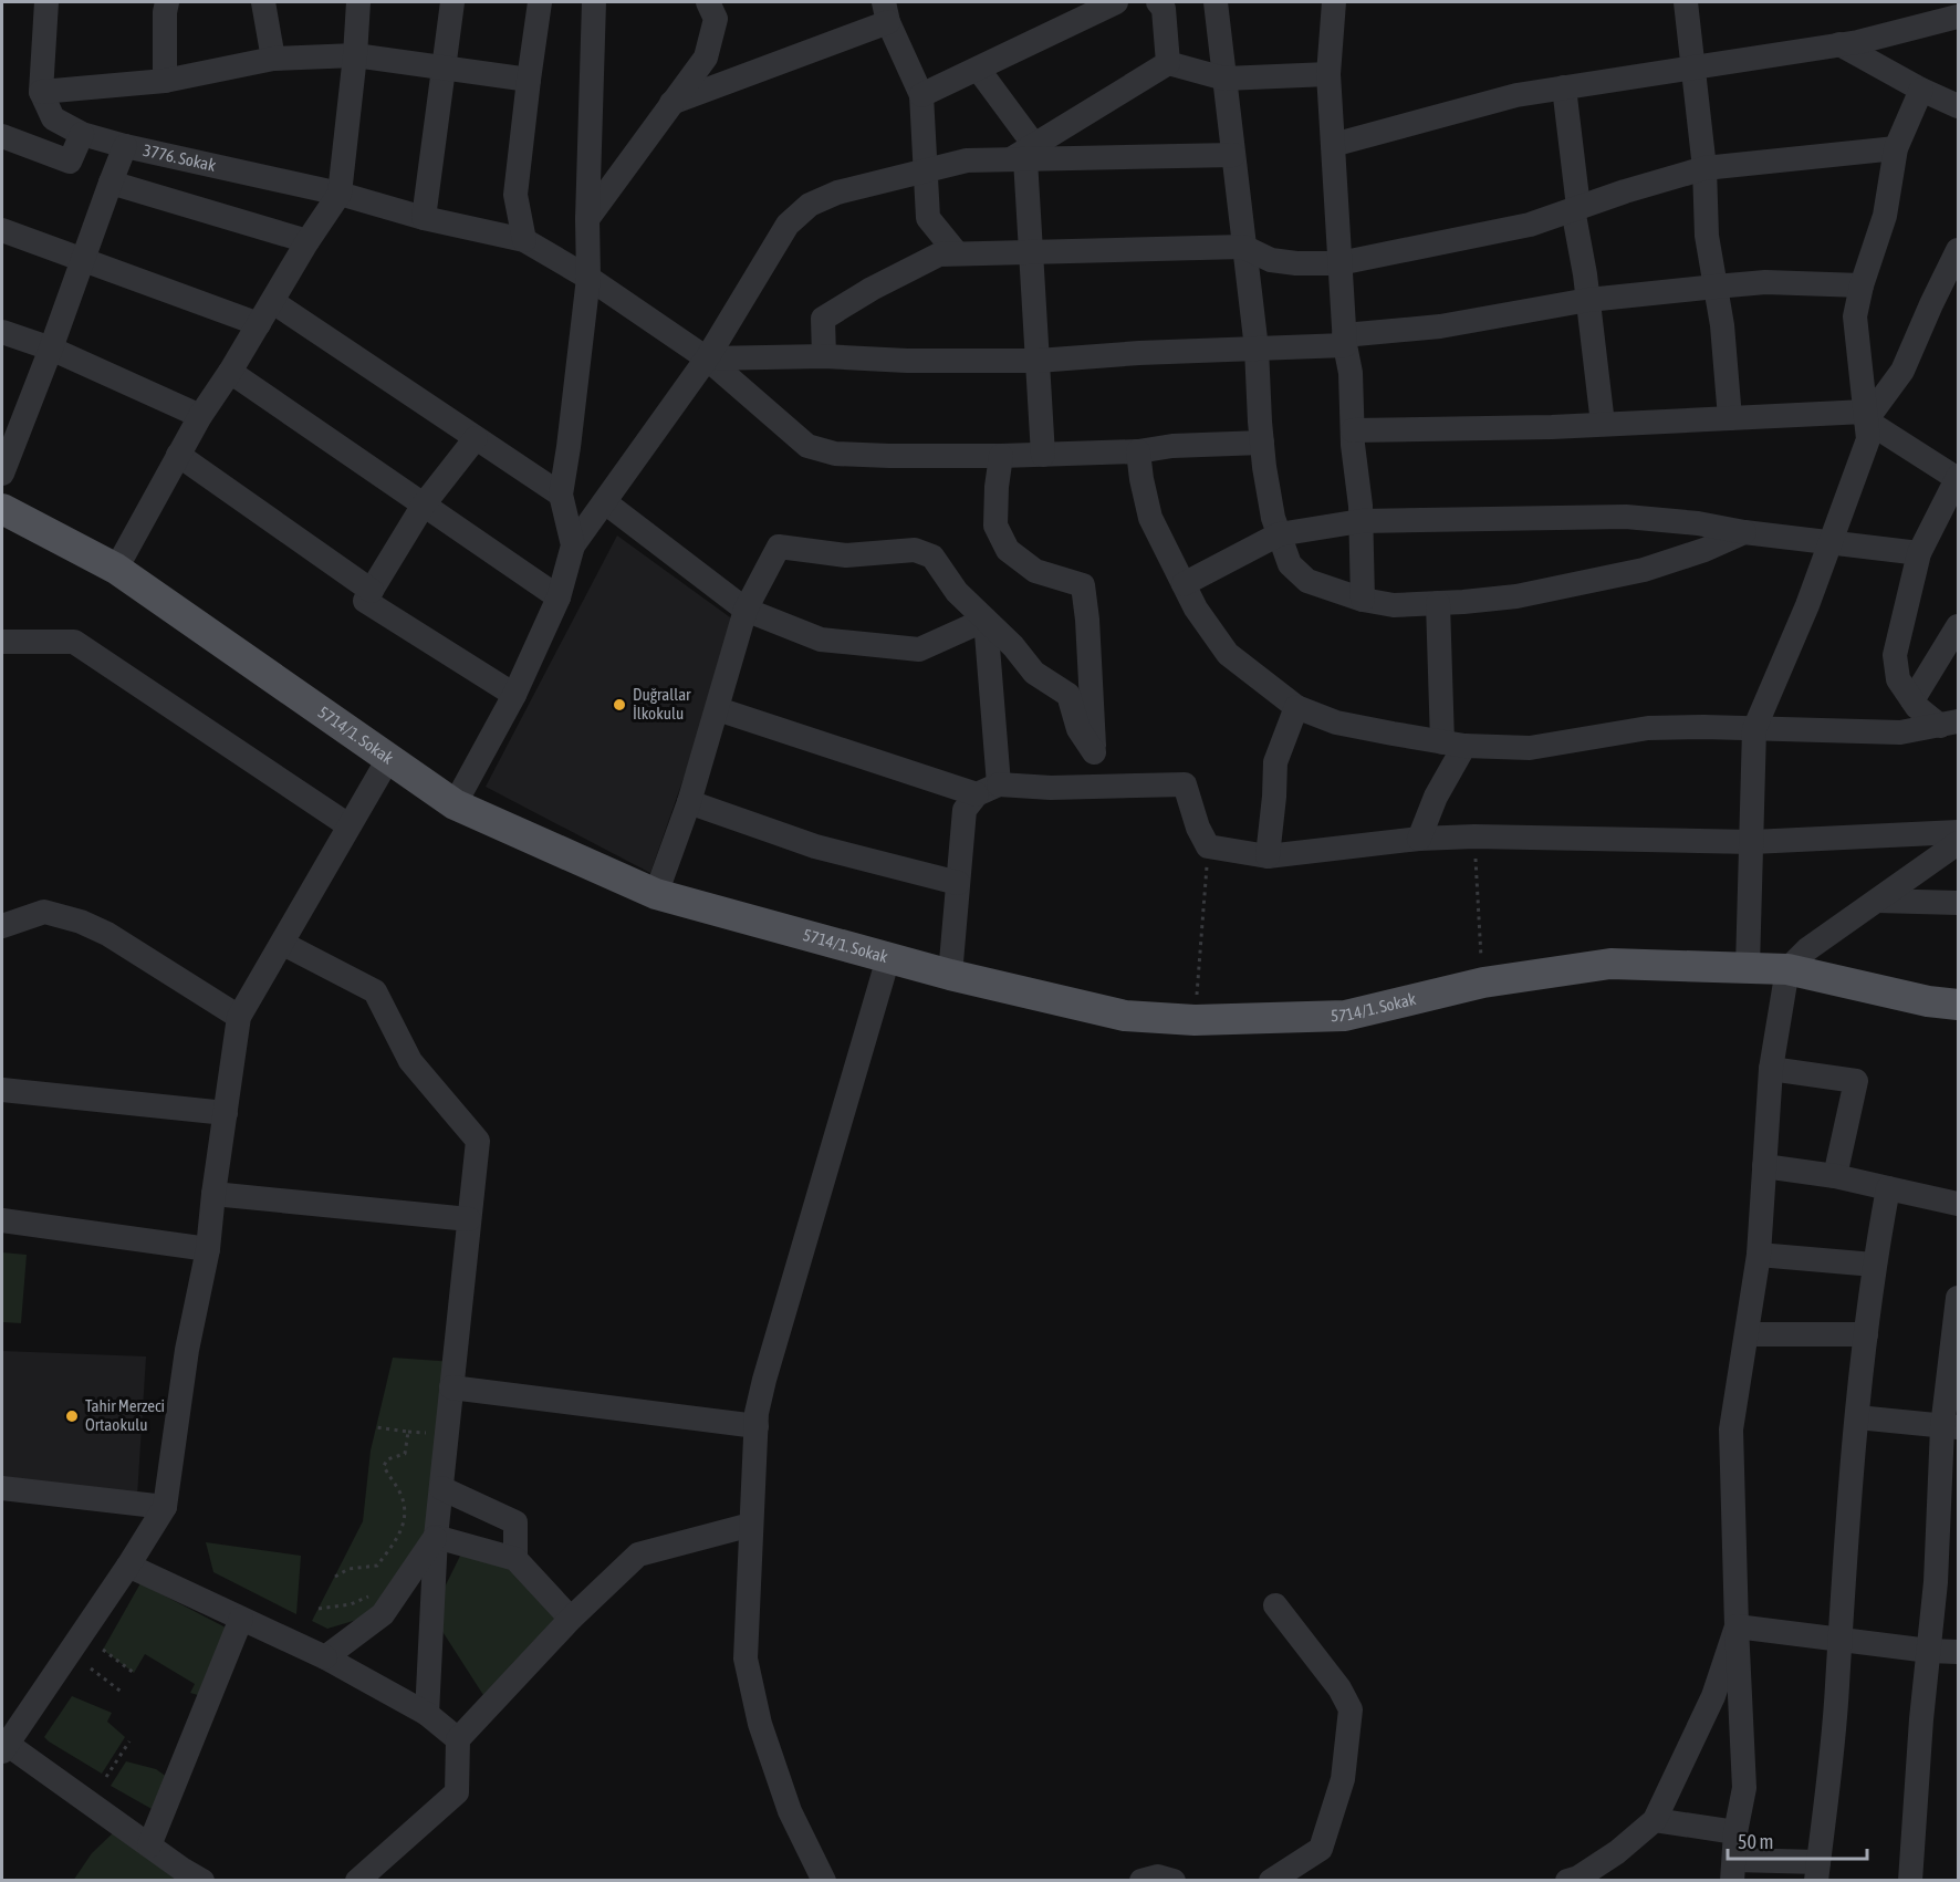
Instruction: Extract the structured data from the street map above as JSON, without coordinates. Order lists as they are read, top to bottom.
{
  "streets": {
    "main road": ["5714/1. Sokak"],
    "street": ["3776. Sokak"]
  },
  "places": ["Duğrallar İlkokulu", "Tahir Merzeci Ortaokulu"],
  "scale_bar": "50 m"
}
